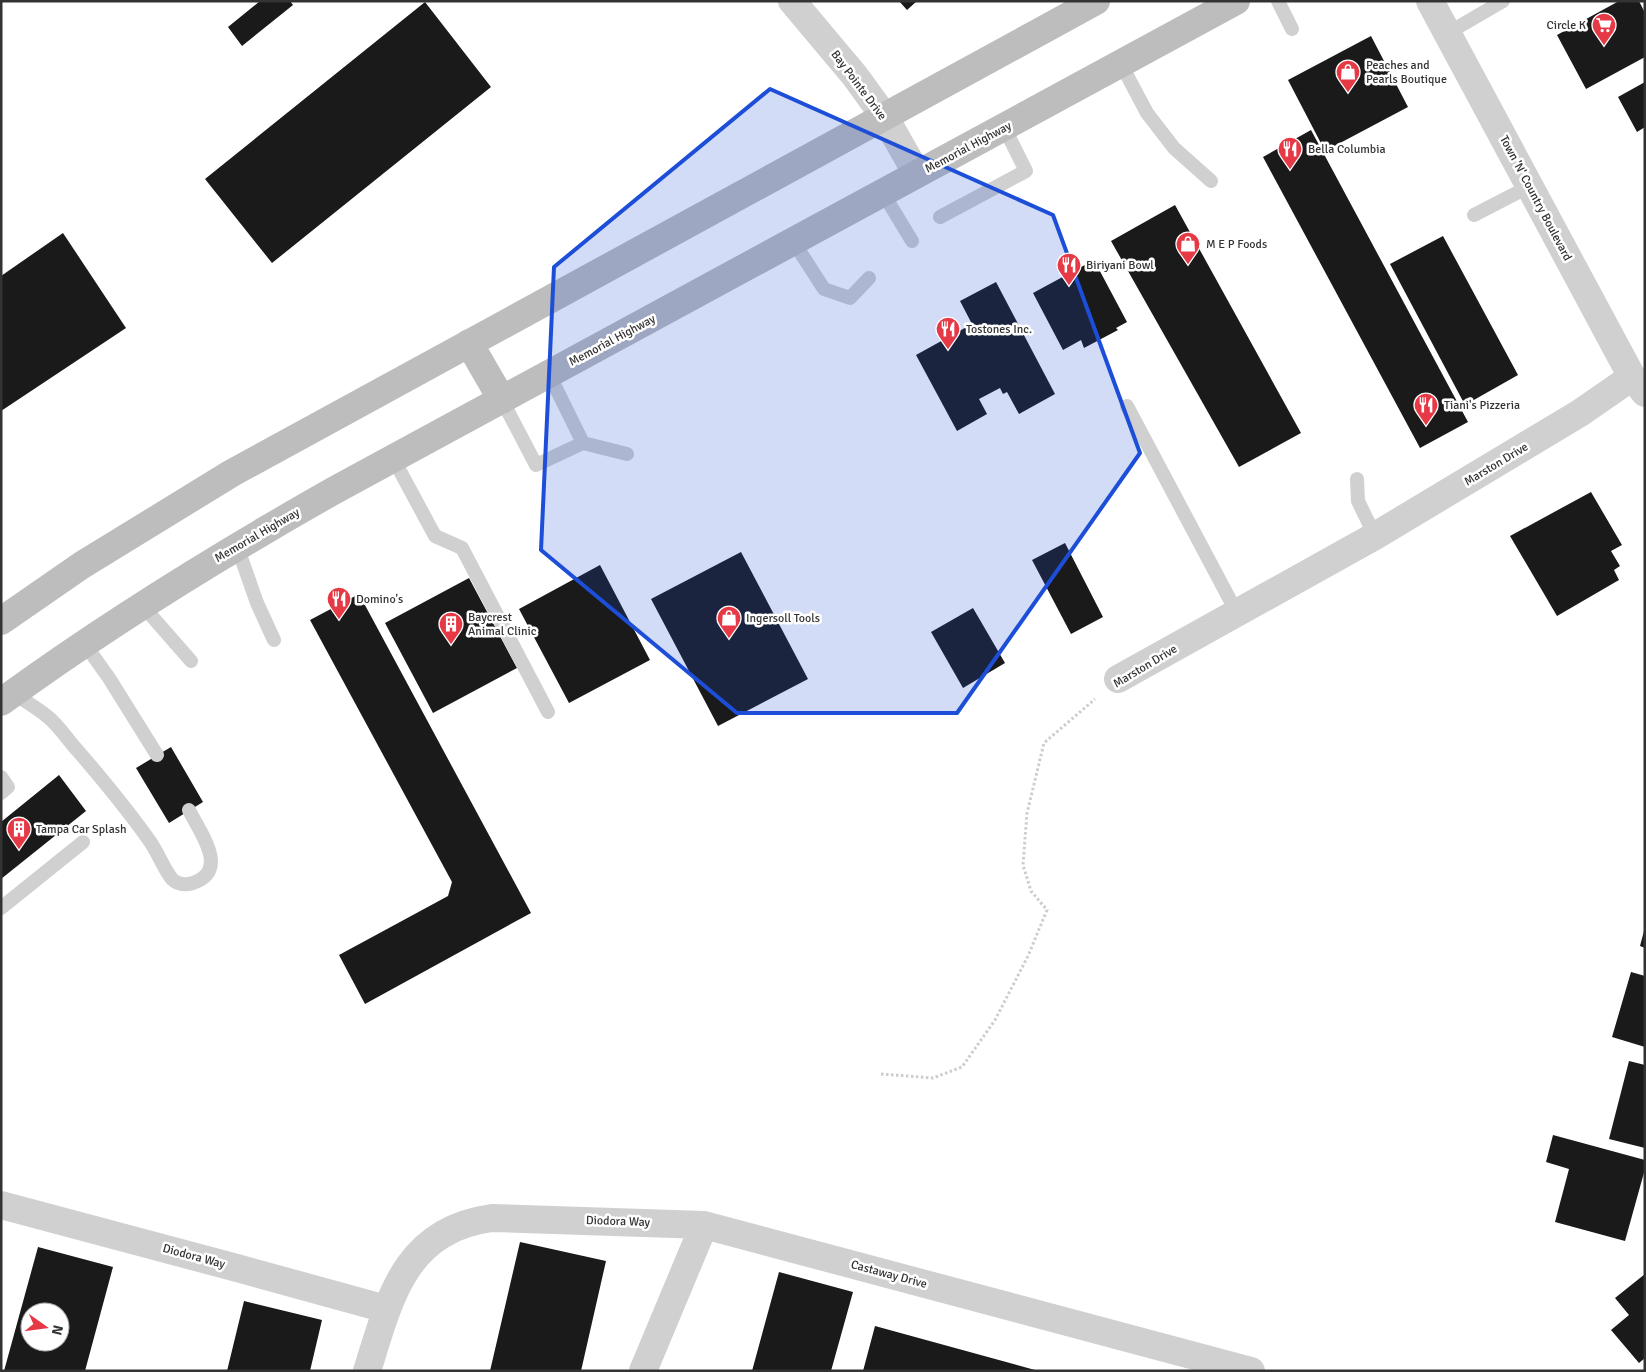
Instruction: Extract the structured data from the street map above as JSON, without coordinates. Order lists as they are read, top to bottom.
{
  "streets": {
    "main road": ["Memorial Highway"],
    "street": [
      "Bay Pointe Drive",
      "Town 'N' Country Boulevard",
      "Marston Drive",
      "Diodora Way",
      "Castaway Drive"
    ]
  },
  "crossings": [
    ["Bay Pointe Drive", "Memorial Highway"],
    ["Town 'N' Country Boulevard", "Marston Drive"],
    ["Diodora Way", "Castaway Drive"]
  ],
  "places": {
    "supermarket": ["Circle K"],
    "shop": ["Peaches and Pearls Boutique", "M E P Foods", "Ingersoll Tools"],
    "restaurant": [
      "Bella Columbia",
      "Biriyani Bowl",
      "Tostones Inc.",
      "Tiani's Pizzeria",
      "Domino's"
    ],
    "building": ["Baycrest Animal Clinic", "Tampa Car Splash"]
  },
  "north": "right"
}
